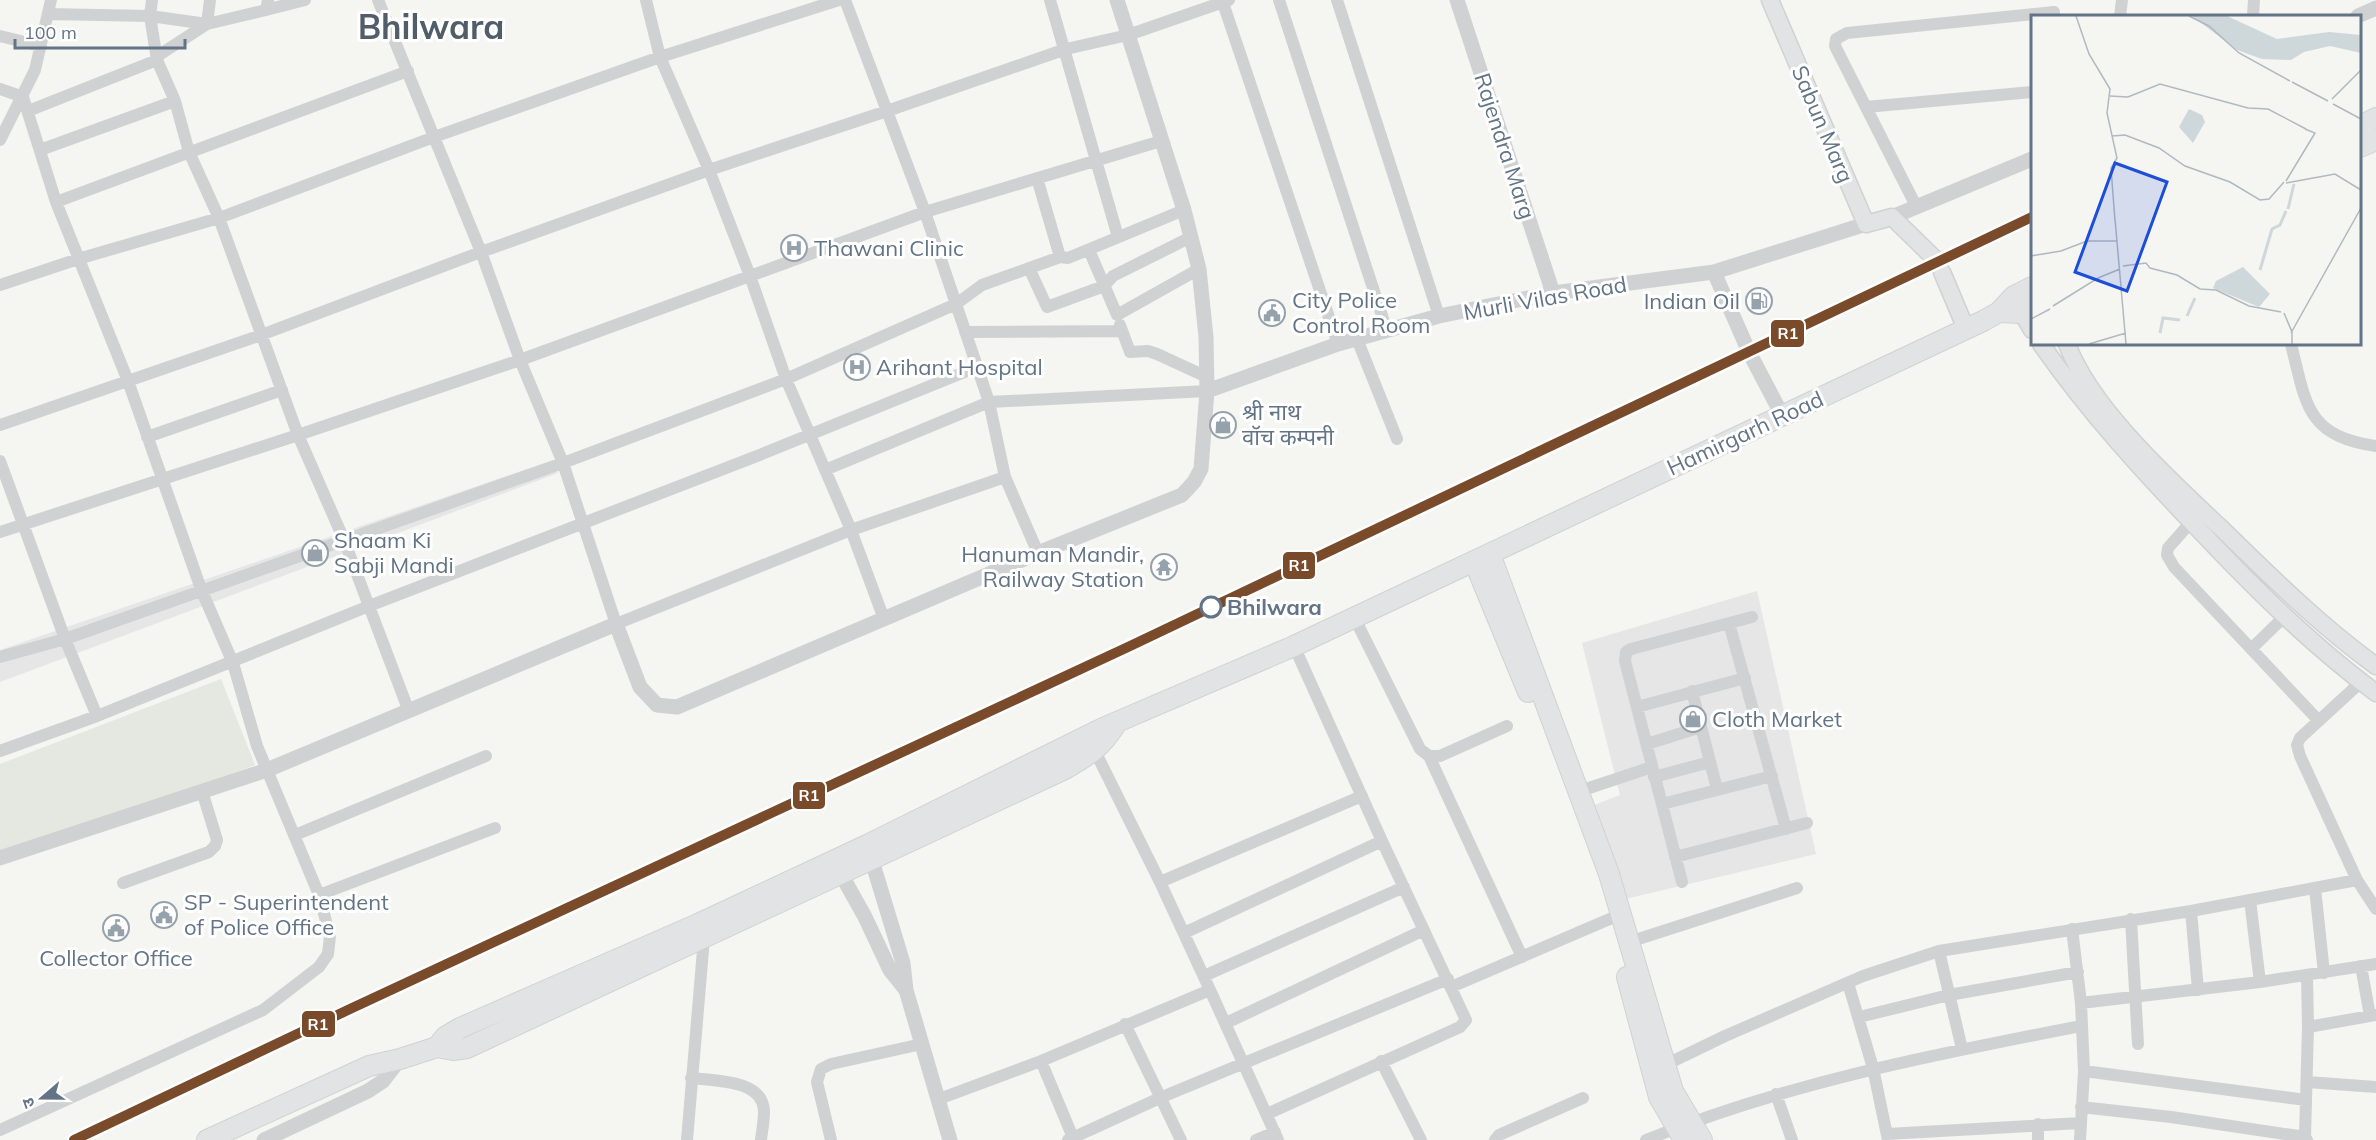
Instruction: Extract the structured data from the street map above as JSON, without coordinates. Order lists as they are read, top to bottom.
{
  "streets": {
    "main road": ["Sabun Marg", "Hamirgarh Road"],
    "street": ["Rajendra Marg", "Murli Vilas Road"]
  },
  "crossings": [
    ["Sabun Marg", "Murli Vilas Road"],
    ["Rajendra Marg", "Murli Vilas Road"]
  ],
  "districts": ["Bhilwara"],
  "places": {
    "hospital": ["Thawani Clinic", "Arihant Hospital"],
    "fuel station": ["Indian Oil"],
    "public building": ["City Police Control Room", "SP - Superintendent of Police Office", "Collector Office"],
    "shop": ["श्री नाथ वॉच कम्पनी", "Shaam Ki Sabji Mandi", "Cloth Market"],
    "temple": ["Hanuman Mandir, Railway Station"],
    "other": ["Bhilwara"]
  },
  "lines": ["transit line R1"],
  "scale_bar": "100 m",
  "north": "left"
}
